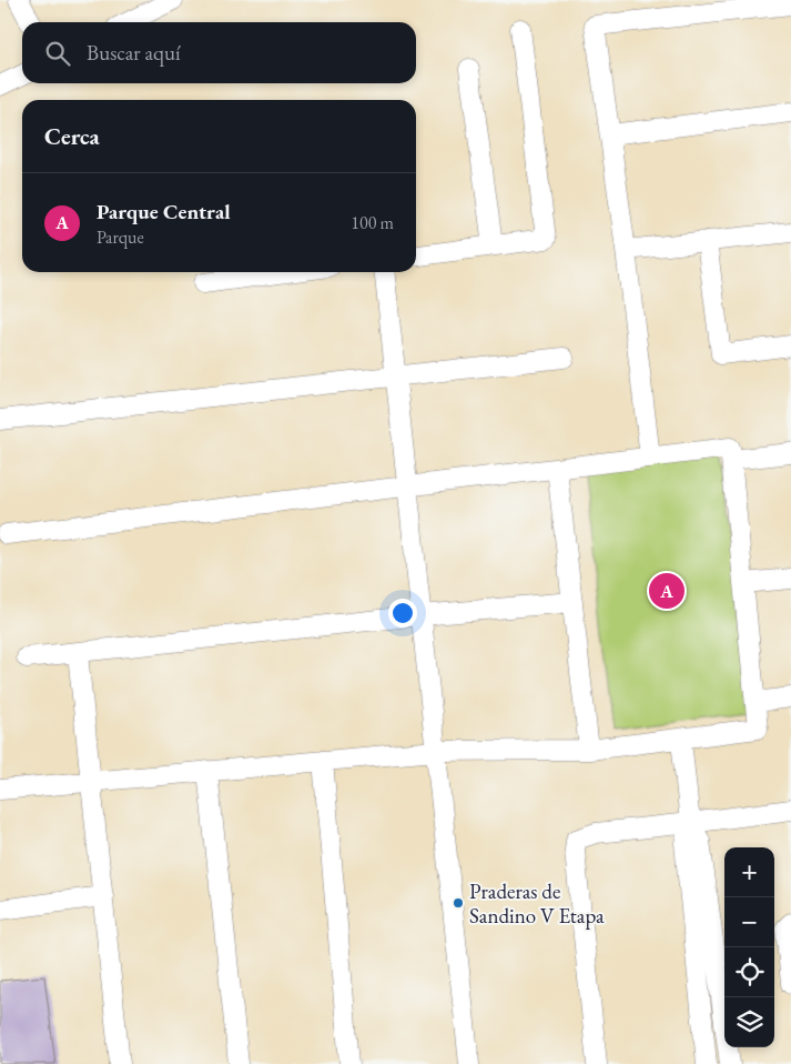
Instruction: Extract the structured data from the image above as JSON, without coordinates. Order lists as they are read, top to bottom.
{
  "places": ["Praderas de Sandino V Etapa"],
  "page": {
    "search": "Buscar aquí",
    "heading": "Cerca",
    "list": [
      {
        "mark": "A",
        "name": "Parque Central",
        "note": "Parque",
        "value": "100 m"
      }
    ],
    "pins": "A",
    "map_buttons": ["+", "−"]
  }
}
